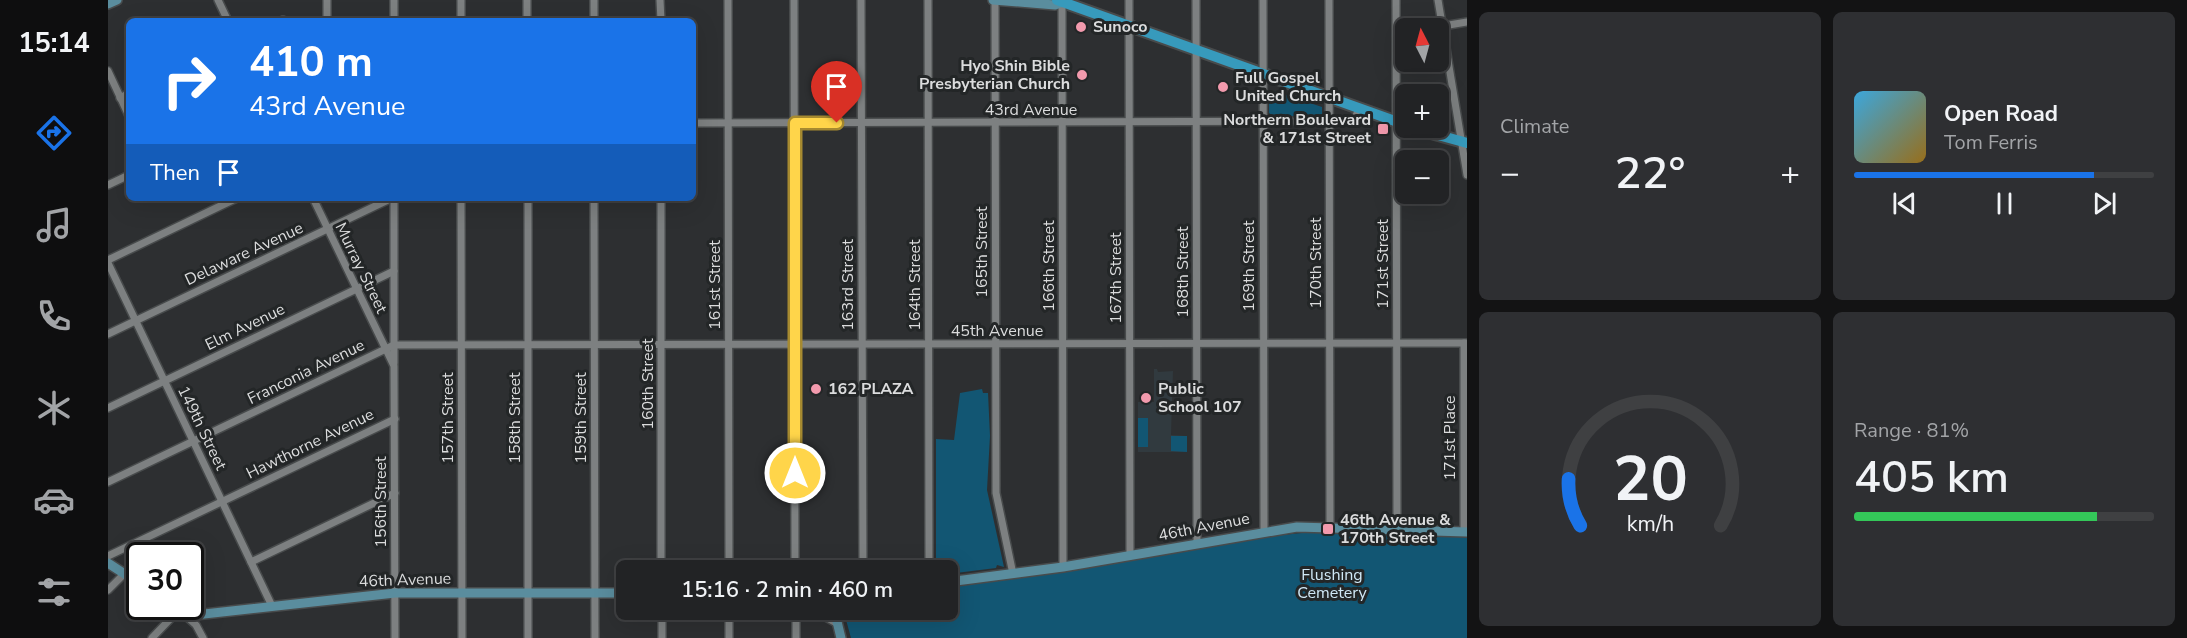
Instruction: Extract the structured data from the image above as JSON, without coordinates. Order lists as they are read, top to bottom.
{
  "streets": {
    "street": [
      "43rd Avenue",
      "165th Street",
      "Delaware Avenue",
      "170th Street",
      "171st Street",
      "166th Street",
      "169th Street",
      "Murray Street",
      "168th Street",
      "167th Street",
      "161st Street",
      "163rd Street",
      "164th Street",
      "Elm Avenue",
      "45th Avenue",
      "Franconia Avenue",
      "160th Street",
      "157th Street",
      "158th Street",
      "159th Street",
      "149th Street",
      "171st Place",
      "Hawthorne Avenue",
      "156th Street",
      "46th Avenue"
    ]
  },
  "crossings": [
    ["43rd Avenue", "165th Street"],
    ["43rd Avenue", "170th Street"],
    ["43rd Avenue", "166th Street"],
    ["43rd Avenue", "169th Street"],
    ["43rd Avenue", "168th Street"],
    ["43rd Avenue", "167th Street"],
    ["43rd Avenue", "161st Street"],
    ["43rd Avenue", "163rd Street"],
    ["43rd Avenue", "164th Street"],
    ["165th Street", "45th Avenue"],
    ["165th Street", "46th Avenue"],
    ["Delaware Avenue", "Murray Street"],
    ["Delaware Avenue", "149th Street"],
    ["170th Street", "45th Avenue"],
    ["170th Street", "46th Avenue"],
    ["171st Street", "45th Avenue"],
    ["171st Street", "46th Avenue"],
    ["166th Street", "45th Avenue"],
    ["166th Street", "46th Avenue"],
    ["169th Street", "45th Avenue"],
    ["169th Street", "46th Avenue"],
    ["Murray Street", "Elm Avenue"],
    ["Murray Street", "Franconia Avenue"],
    ["Murray Street", "156th Street"],
    ["168th Street", "45th Avenue"],
    ["168th Street", "46th Avenue"],
    ["167th Street", "45th Avenue"],
    ["167th Street", "46th Avenue"],
    ["161st Street", "45th Avenue"],
    ["163rd Street", "45th Avenue"],
    ["164th Street", "45th Avenue"],
    ["Elm Avenue", "149th Street"],
    ["Elm Avenue", "156th Street"],
    ["45th Avenue", "Franconia Avenue"],
    ["45th Avenue", "160th Street"],
    ["45th Avenue", "158th Street"],
    ["45th Avenue", "159th Street"],
    ["45th Avenue", "171st Place"],
    ["Franconia Avenue", "157th Street"],
    ["Franconia Avenue", "158th Street"],
    ["Franconia Avenue", "149th Street"],
    ["Franconia Avenue", "156th Street"],
    ["157th Street", "46th Avenue"],
    ["158th Street", "46th Avenue"],
    ["159th Street", "46th Avenue"],
    ["149th Street", "Hawthorne Avenue"],
    ["149th Street", "46th Avenue"],
    ["171st Place", "46th Avenue"],
    ["Hawthorne Avenue", "156th Street"],
    ["156th Street", "46th Avenue"]
  ],
  "parks": ["Flushing Cemetery"],
  "places": {
    "other": [
      "Sunoco",
      "Hyo Shin Bible Presbyterian Church",
      "Full Gospel United Church",
      "162 PLAZA",
      "Public School 107"
    ],
    "transit": ["Northern Boulevard & 171st Street", "46th Avenue & 170th Street"]
  },
  "north": "top",
  "page": {
    "tabs": "15:14",
    "tile": [
      "Climate",
      ["Range · 81%", "405 km"]
    ],
    "map_buttons": ["+", "−"],
    "turn": ["410 m", "43rd Avenue"],
    "song": ["Open Road", "Tom Ferris"],
    "then": "Then",
    "heat": ["−", "22°", "+"],
    "limit": "30",
    "trip": "15:16 · 2 min · 460 m",
    "gauge": ["20", "km/h"]
  }
}
